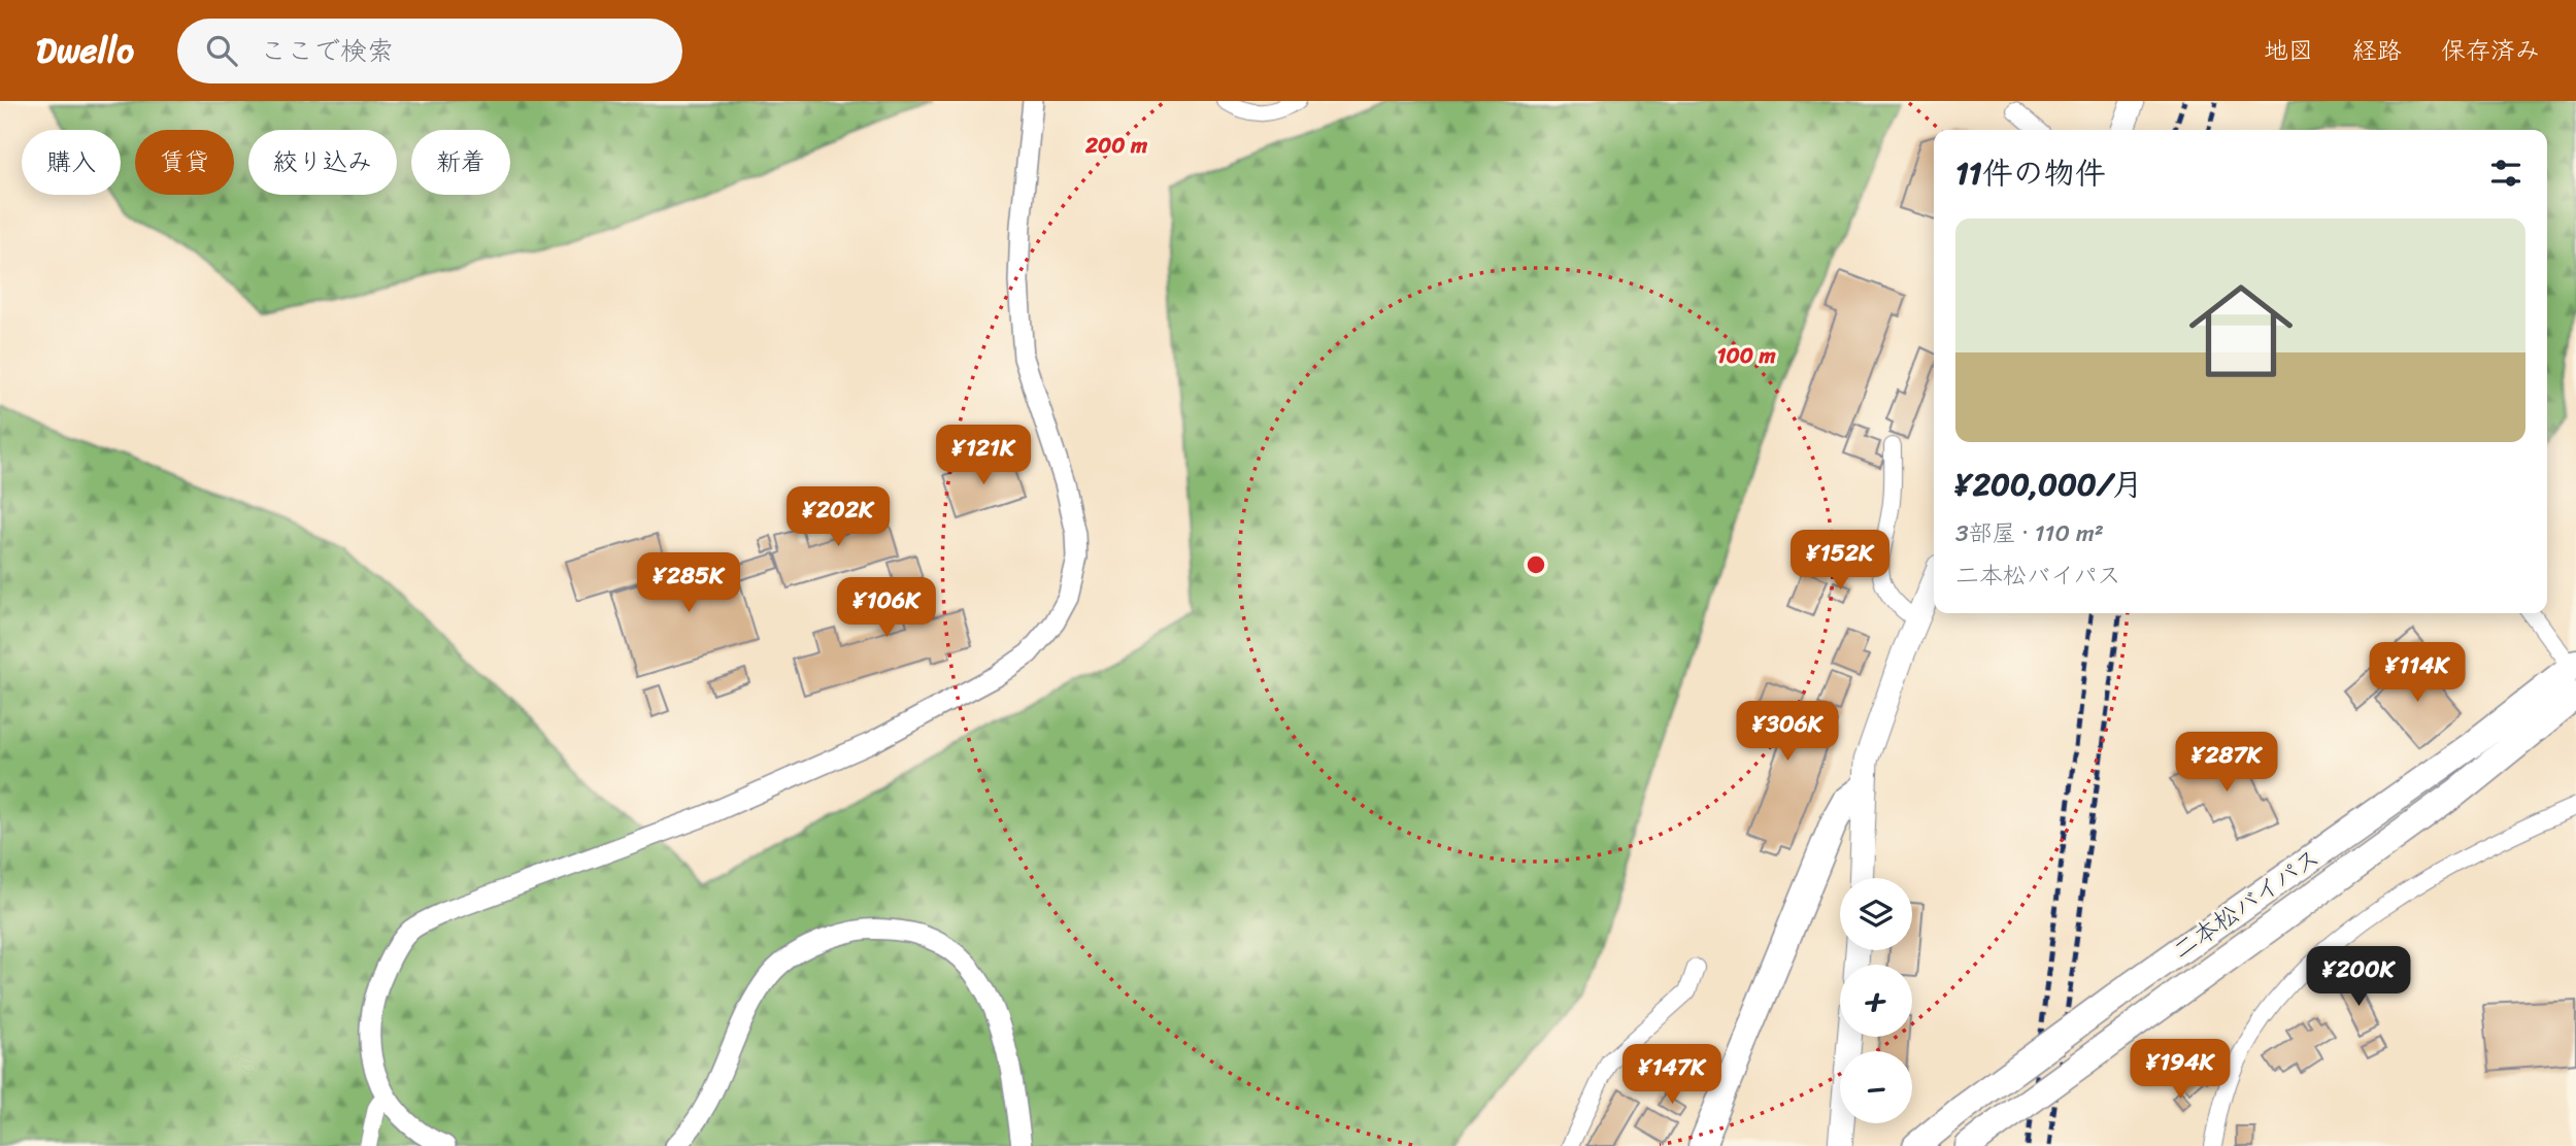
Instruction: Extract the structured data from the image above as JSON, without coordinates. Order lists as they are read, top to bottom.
{
  "streets": {
    "highway": ["二本松バイパス"]
  },
  "page": {
    "header": "Dwello",
    "search": "ここで検索",
    "nav": ["地図", "経路", "保存済み"],
    "chip": [
      "購入",
      "賃貸",
      "絞り込み",
      "新着"
    ],
    "heading": "11件の物件",
    "list": [
      {
        "name": "¥200,000/月",
        "note": "3部屋 · 110 m² · 二本松バイパス"
      }
    ],
    "price": [
      "¥121K",
      "¥202K",
      "¥152K",
      "¥285K",
      "¥106K",
      "¥114K",
      "¥306K",
      "¥287K",
      "¥200K",
      "¥194K",
      "¥147K"
    ],
    "map_buttons": ["+", "−"]
  },
  "rings": ["200 m", "100 m"]
}
